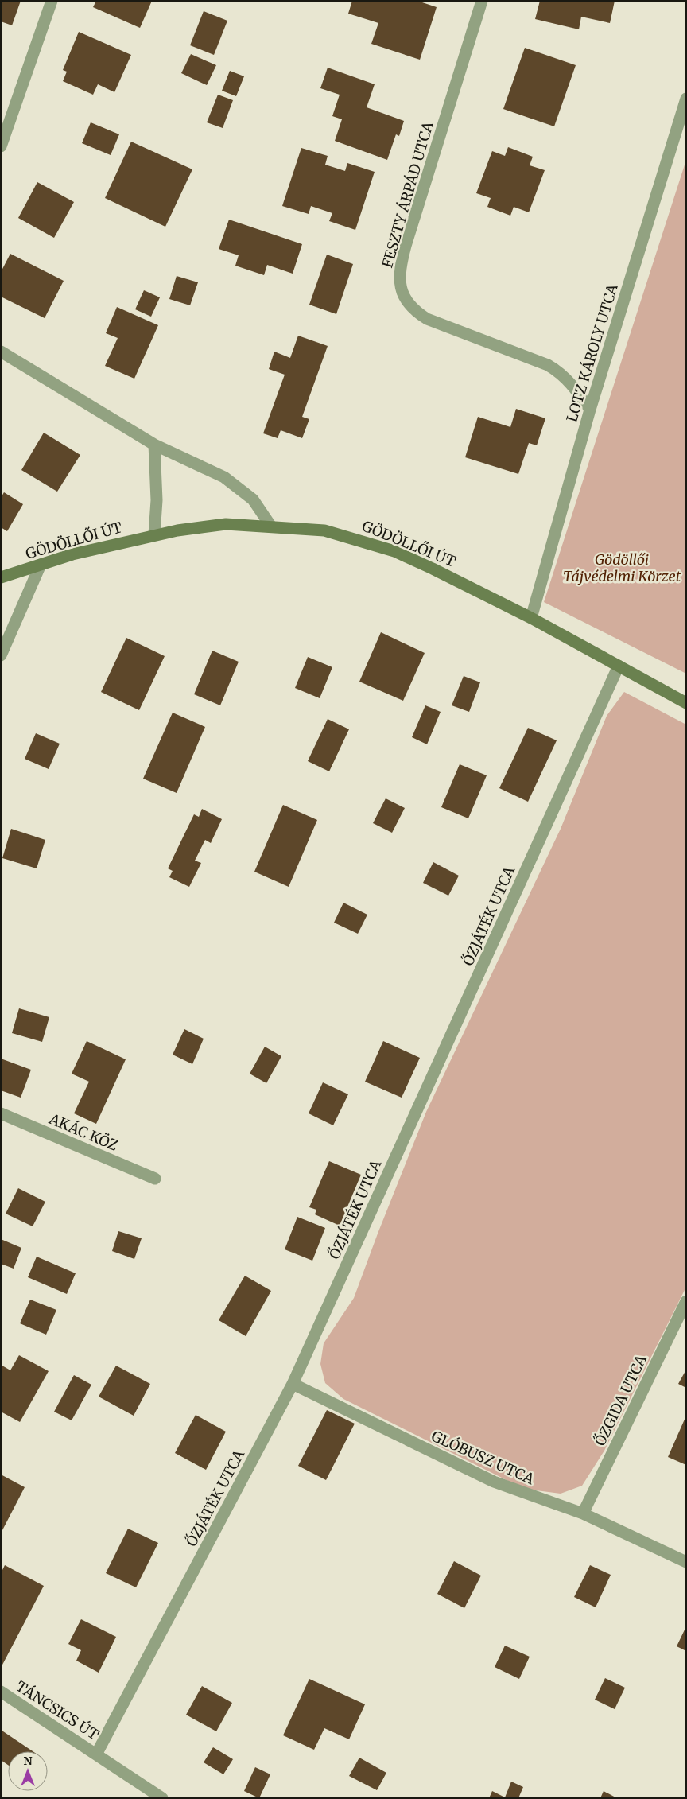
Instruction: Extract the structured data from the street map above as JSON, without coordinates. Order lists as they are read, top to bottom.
{
  "streets": {
    "main road": ["GÖDÖLLŐI ÚT"],
    "street": [
      "FESZTY ÁRPÁD UTCA",
      "LOTZ KÁROLY UTCA",
      "ŐZJÁTÉK UTCA",
      "AKÁC KÖZ",
      "ŐZGIDA UTCA",
      "GLÓBUSZ UTCA",
      "TÁNCSICS ÚT"
    ]
  },
  "crossings": [
    ["FESZTY ÁRPÁD UTCA", "LOTZ KÁROLY UTCA"],
    ["LOTZ KÁROLY UTCA", "GÖDÖLLŐI ÚT"],
    ["GÖDÖLLŐI ÚT", "ŐZJÁTÉK UTCA"],
    ["ŐZJÁTÉK UTCA", "GLÓBUSZ UTCA"],
    ["ŐZJÁTÉK UTCA", "TÁNCSICS ÚT"],
    ["ŐZGIDA UTCA", "GLÓBUSZ UTCA"]
  ],
  "parks": ["Gödöllői Tájvédelmi Körzet"],
  "north": "top"
}
